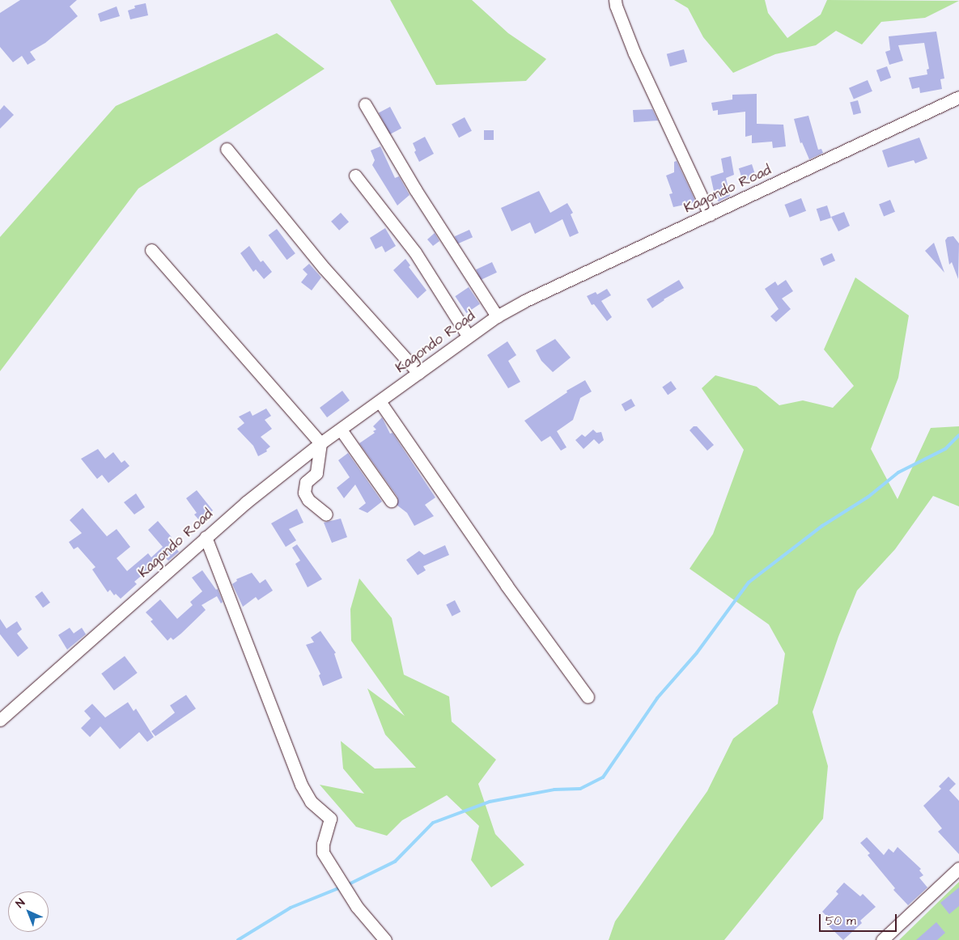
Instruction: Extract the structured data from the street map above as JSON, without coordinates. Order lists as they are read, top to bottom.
{
  "streets": {
    "street": ["Kagondo Road"]
  },
  "scale_bar": "50 m",
  "north": "top left"
}
